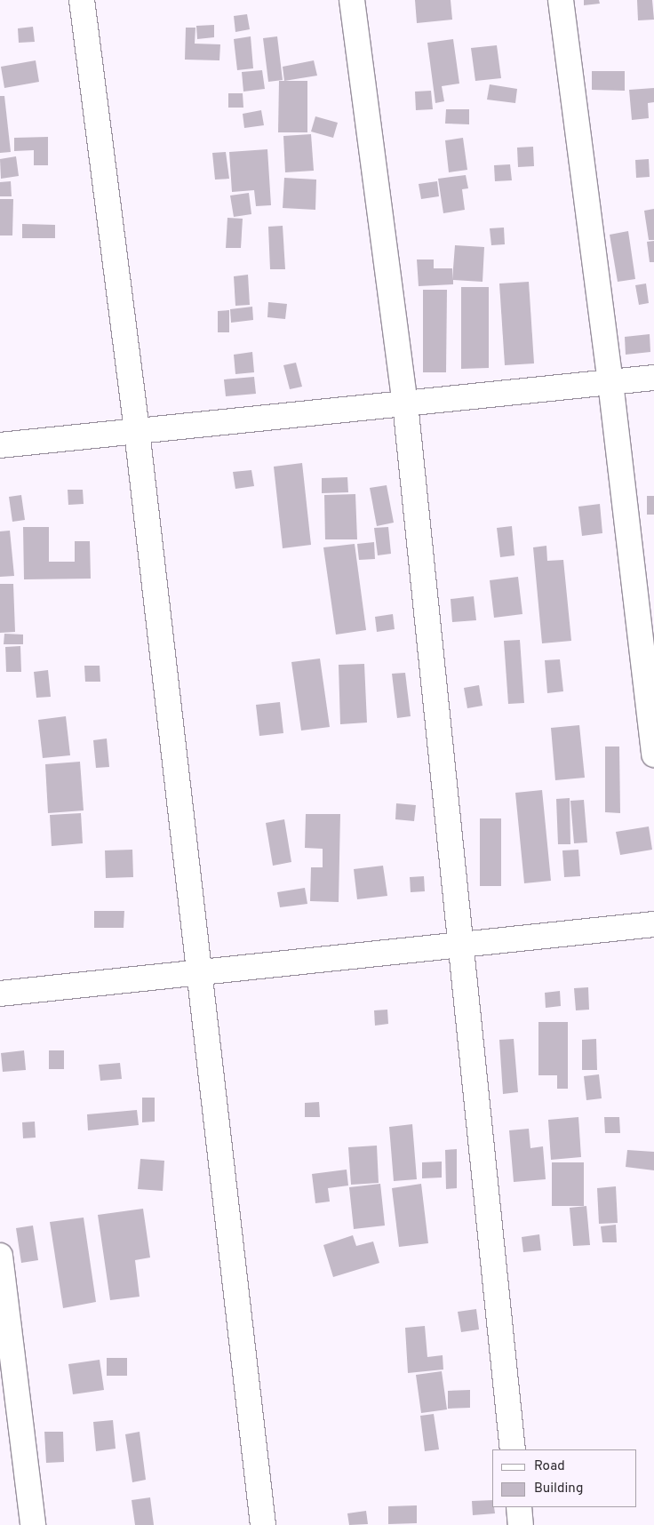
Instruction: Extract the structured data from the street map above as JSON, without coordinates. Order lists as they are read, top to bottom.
{
  "legend": ["Road", "Building"]
}
